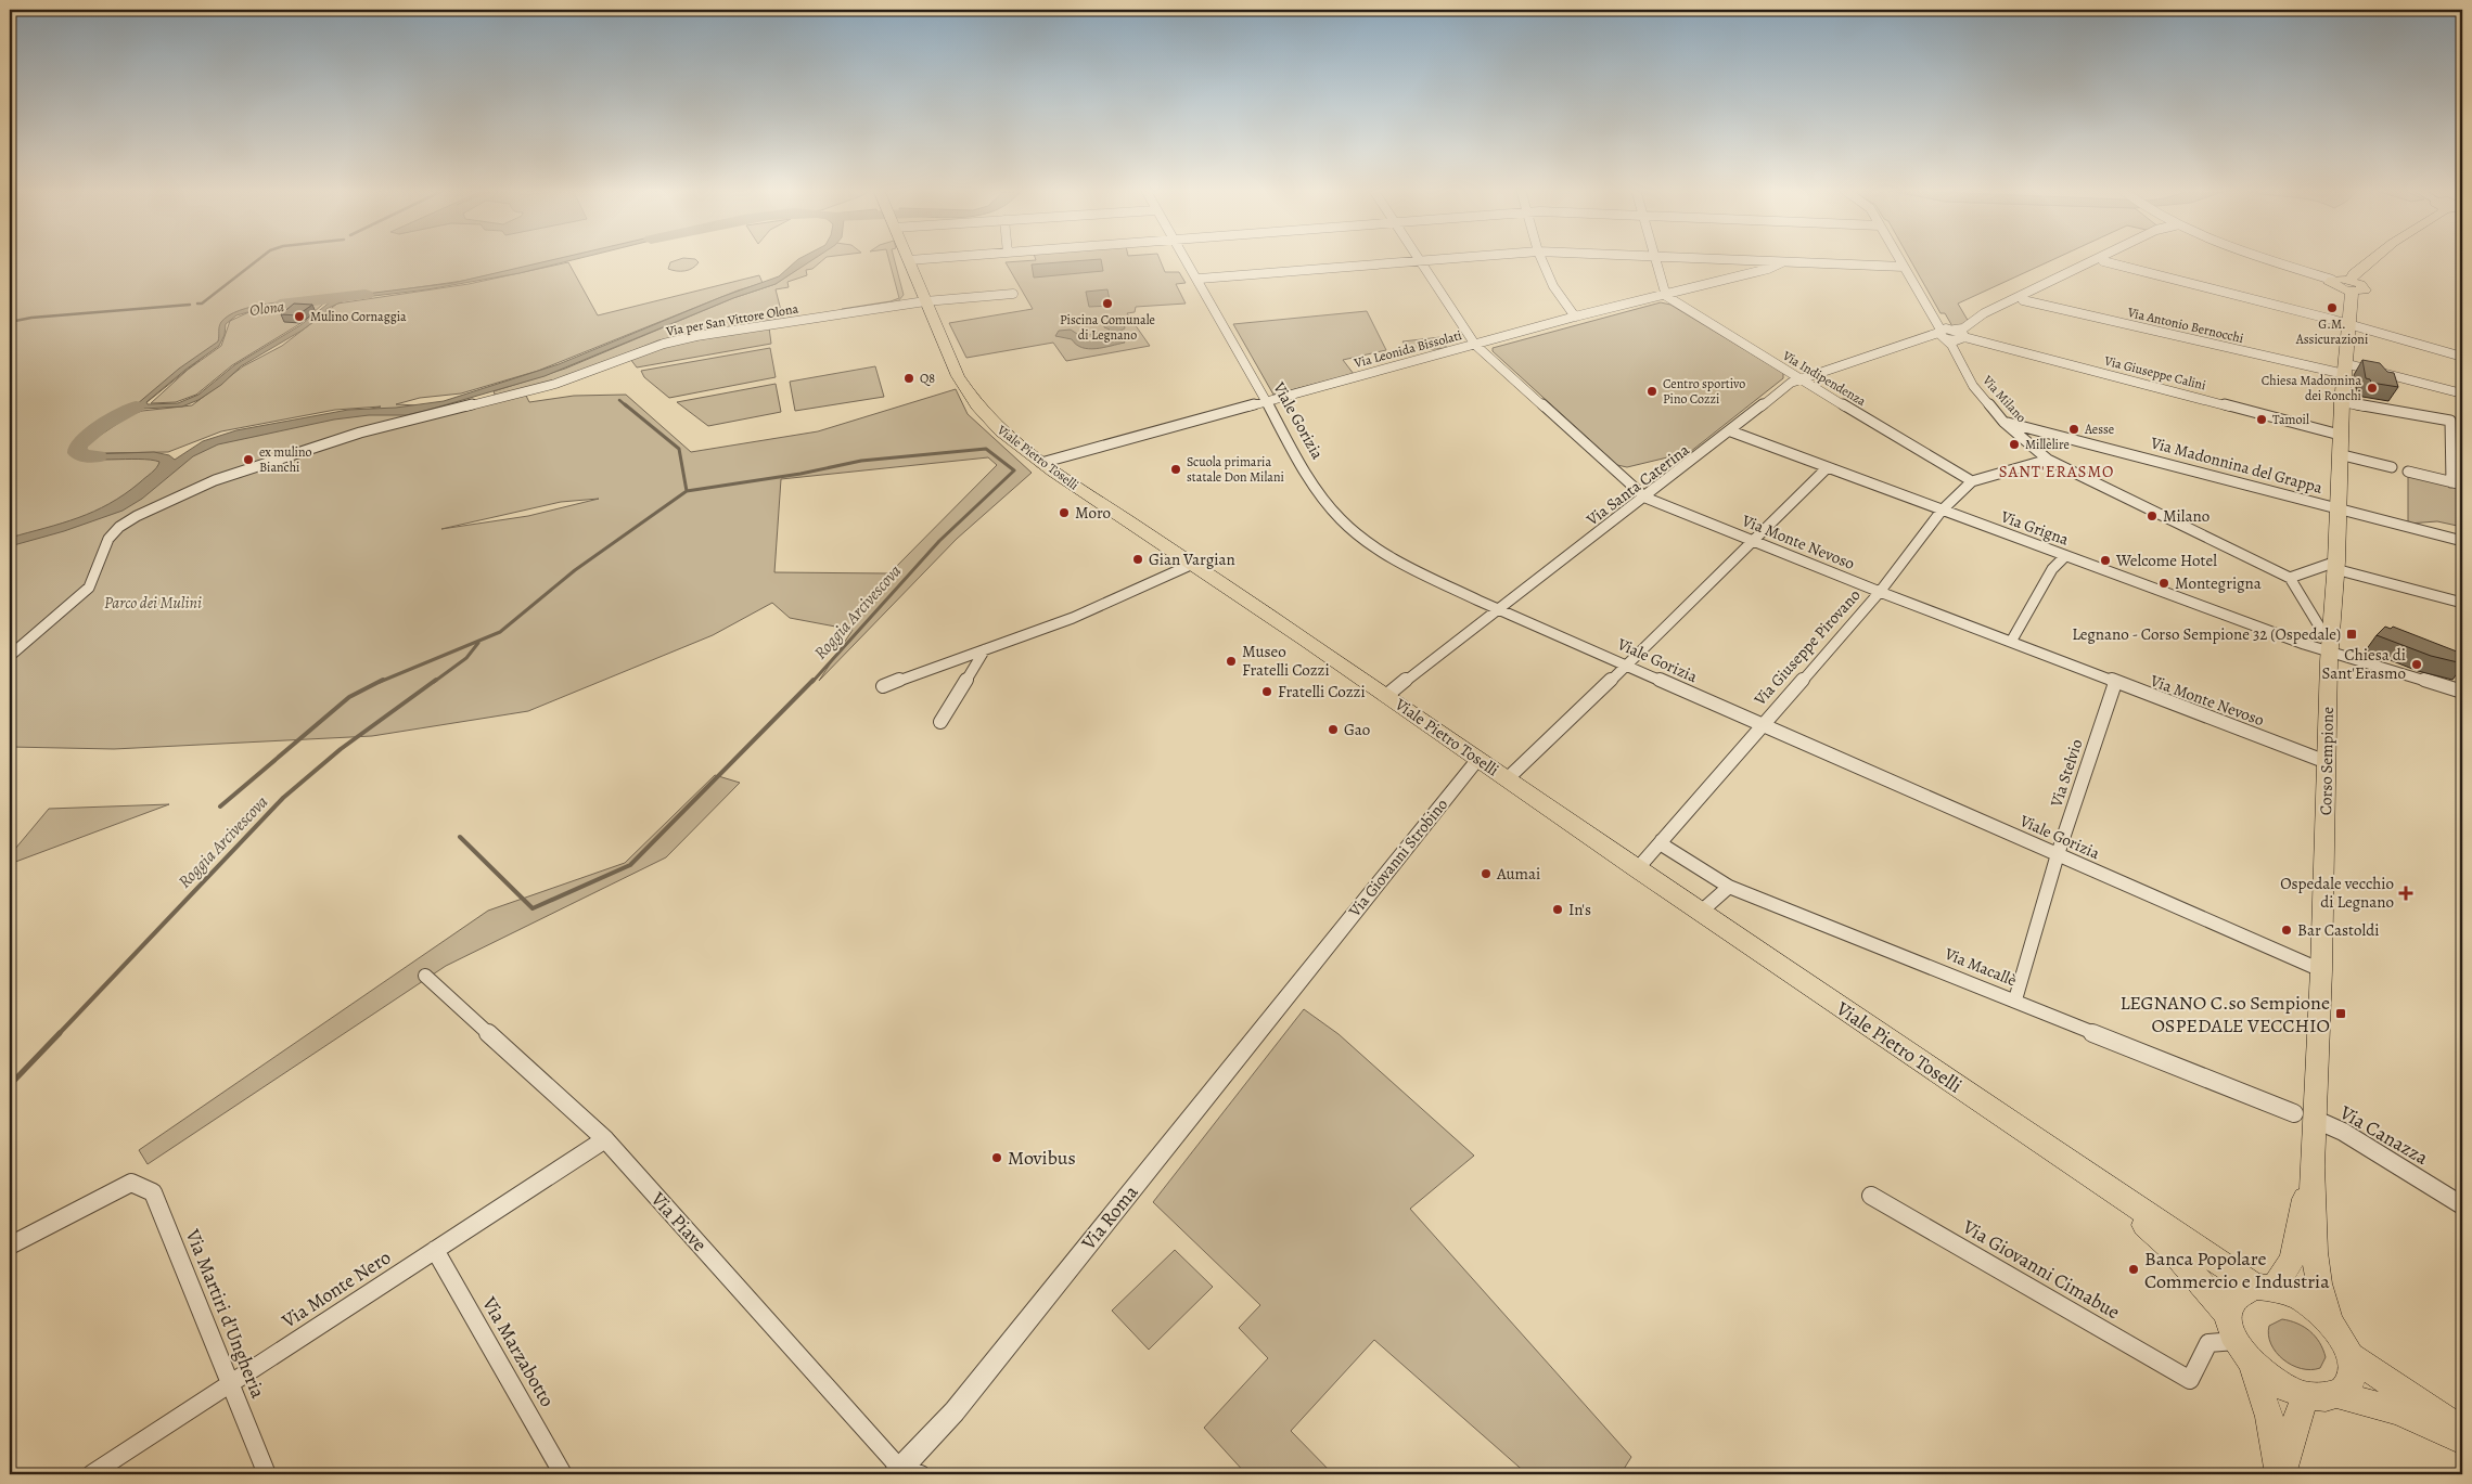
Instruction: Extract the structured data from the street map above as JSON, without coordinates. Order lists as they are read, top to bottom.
{
  "streets": {
    "main road": ["Viale Pietro Toselli", "Corso Sempione"],
    "street": [
      "Via per San Vittore Olona",
      "Via Antonio Bernocchi",
      "Via Leonida Bissolati",
      "Via Giuseppe Calini",
      "Via Indipendenza",
      "Via Milano",
      "Viale Gorizia",
      "Via Madonnina del Grappa",
      "Via Santa Caterina",
      "Via Grigna",
      "Via Monte Nevoso",
      "Via Giuseppe Pirovano",
      "Via Stelvio",
      "Via Giovanni Strobino",
      "Via Macallè",
      "Via Canazza",
      "Via Roma",
      "Via Piave",
      "Via Giovanni Cimabue",
      "Via Monte Nero",
      "Via Martiri d'Ungheria",
      "Via Marzabotto"
    ]
  },
  "crossings": [
    ["Via per San Vittore Olona", "Viale Pietro Toselli"],
    ["Via Antonio Bernocchi", "Corso Sempione"],
    ["Via Leonida Bissolati", "Via Indipendenza"],
    ["Via Leonida Bissolati", "Viale Gorizia"],
    ["Via Leonida Bissolati", "Viale Pietro Toselli"],
    ["Via Leonida Bissolati", "Via Monte Nevoso"],
    ["Via Giuseppe Calini", "Via Santa Caterina"],
    ["Via Giuseppe Calini", "Corso Sempione"],
    ["Via Indipendenza", "Via Santa Caterina"],
    ["Via Indipendenza", "Via Giuseppe Pirovano"],
    ["Via Milano", "Via Madonnina del Grappa"],
    ["Via Milano", "Via Santa Caterina"],
    ["Via Milano", "Via Giuseppe Pirovano"],
    ["Viale Gorizia", "Via Santa Caterina"],
    ["Viale Gorizia", "Via Giuseppe Pirovano"],
    ["Viale Gorizia", "Corso Sempione"],
    ["Viale Gorizia", "Via Stelvio"],
    ["Viale Pietro Toselli", "Via Santa Caterina"],
    ["Viale Pietro Toselli", "Via Giuseppe Pirovano"],
    ["Viale Pietro Toselli", "Corso Sempione"],
    ["Viale Pietro Toselli", "Via Giovanni Strobino"],
    ["Viale Pietro Toselli", "Via Giovanni Cimabue"],
    ["Via Madonnina del Grappa", "Corso Sempione"],
    ["Via Santa Caterina", "Via Grigna"],
    ["Via Santa Caterina", "Via Monte Nevoso"],
    ["Via Grigna", "Via Giuseppe Pirovano"],
    ["Via Grigna", "Corso Sempione"],
    ["Via Monte Nevoso", "Via Giuseppe Pirovano"],
    ["Via Monte Nevoso", "Corso Sempione"],
    ["Via Monte Nevoso", "Via Stelvio"],
    ["Via Giuseppe Pirovano", "Via Macallè"],
    ["Corso Sempione", "Via Macallè"],
    ["Corso Sempione", "Via Canazza"],
    ["Corso Sempione", "Via Giovanni Cimabue"],
    ["Via Stelvio", "Via Macallè"],
    ["Via Giovanni Strobino", "Via Roma"],
    ["Via Macallè", "Via Canazza"],
    ["Via Roma", "Via Piave"],
    ["Via Piave", "Via Monte Nero"],
    ["Via Monte Nero", "Via Martiri d'Ungheria"],
    ["Via Monte Nero", "Via Marzabotto"]
  ],
  "districts": ["SANT'ERASMO"],
  "water": ["Olona", "Roggia Arcivescova"],
  "parks": ["Parco dei Mulini"],
  "places": {
    "other": [
      "Piscina Comunale di Legnano",
      "G.M. Assicurazioni",
      "Mulino Cornaggia",
      "Q8",
      "Chiesa Madonnina dei Ronchi",
      "Centro sportivo Pino Cozzi",
      "Tamoil",
      "Aesse",
      "Millelire",
      "ex mulino Bianchi",
      "Scuola primaria statale Don Milani",
      "Moro",
      "Milano",
      "Gian Vargian",
      "Welcome Hotel",
      "Montegrigna",
      "Museo Fratelli Cozzi",
      "Chiesa di Sant'Erasmo",
      "Fratelli Cozzi",
      "Gao",
      "Aumai",
      "In's",
      "Bar Castoldi",
      "Movibus",
      "Banca Popolare Commercio e Industria"
    ],
    "transit": ["Legnano - Corso Sempione 32 (Ospedale)", "LEGNANO C.so Sempione OSPEDALE VECCHIO"],
    "health": ["Ospedale vecchio di Legnano"]
  }
}
